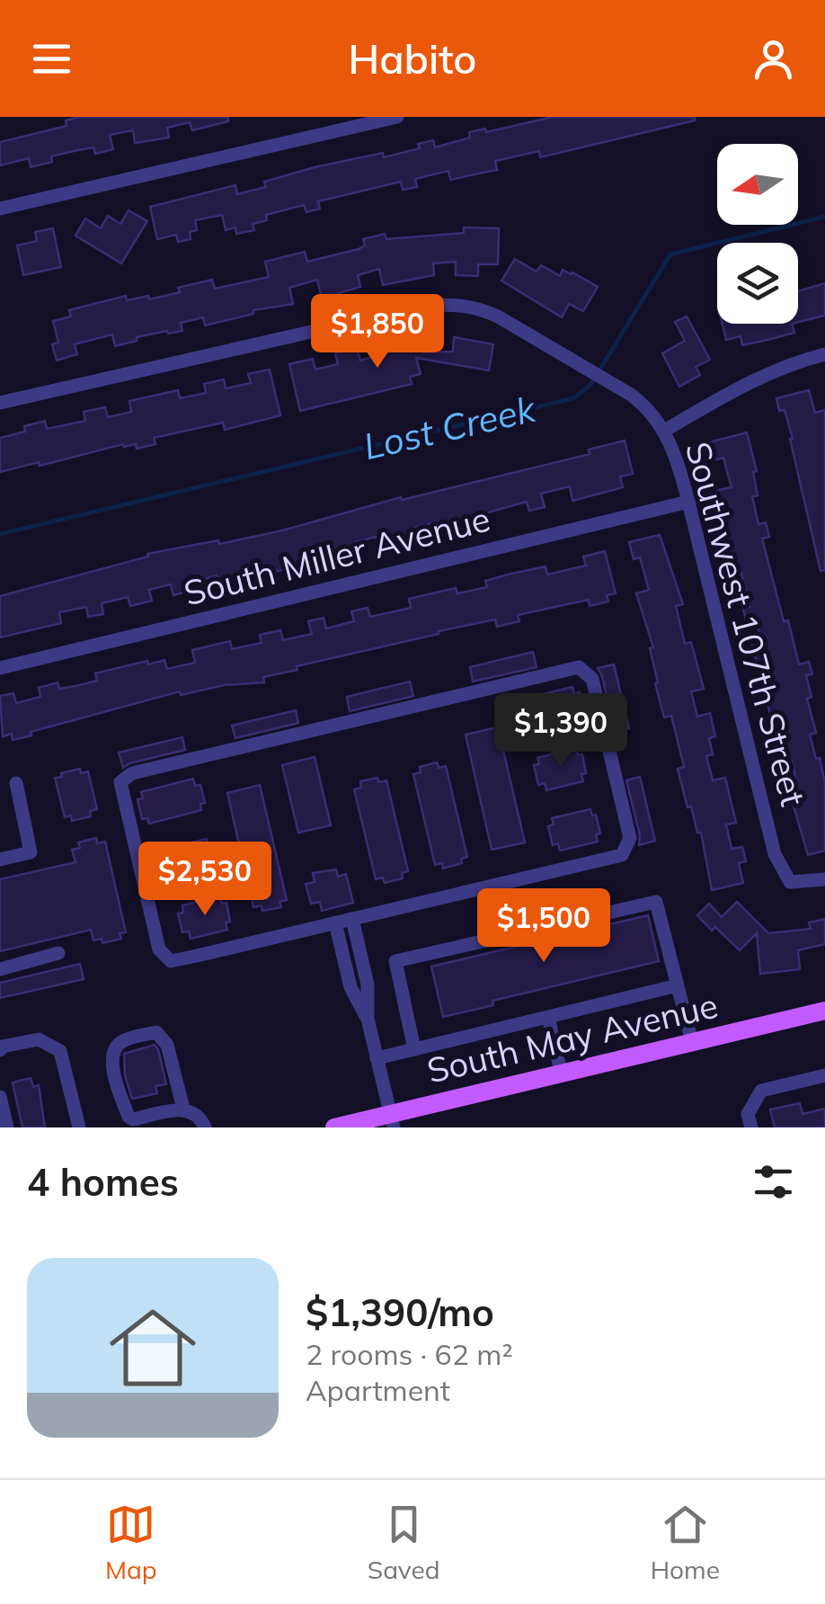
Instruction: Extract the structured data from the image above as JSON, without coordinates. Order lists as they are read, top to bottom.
{
  "streets": {
    "main road": ["South May Avenue"],
    "street": ["South Miller Avenue", "Southwest 107th Street"]
  },
  "crossings": [
    ["South Miller Avenue", "Southwest 107th Street"]
  ],
  "water": ["Lost Creek"],
  "north": "left",
  "page": {
    "header": "Habito",
    "price": [
      "$1,850",
      "$1,390",
      "$2,530",
      "$1,500"
    ],
    "heading": "4 homes",
    "list": [
      {
        "name": "$1,390/mo",
        "note": "2 rooms · 62 m² · Apartment"
      }
    ],
    "tabs": ["Map", "Saved", "Home"]
  }
}
